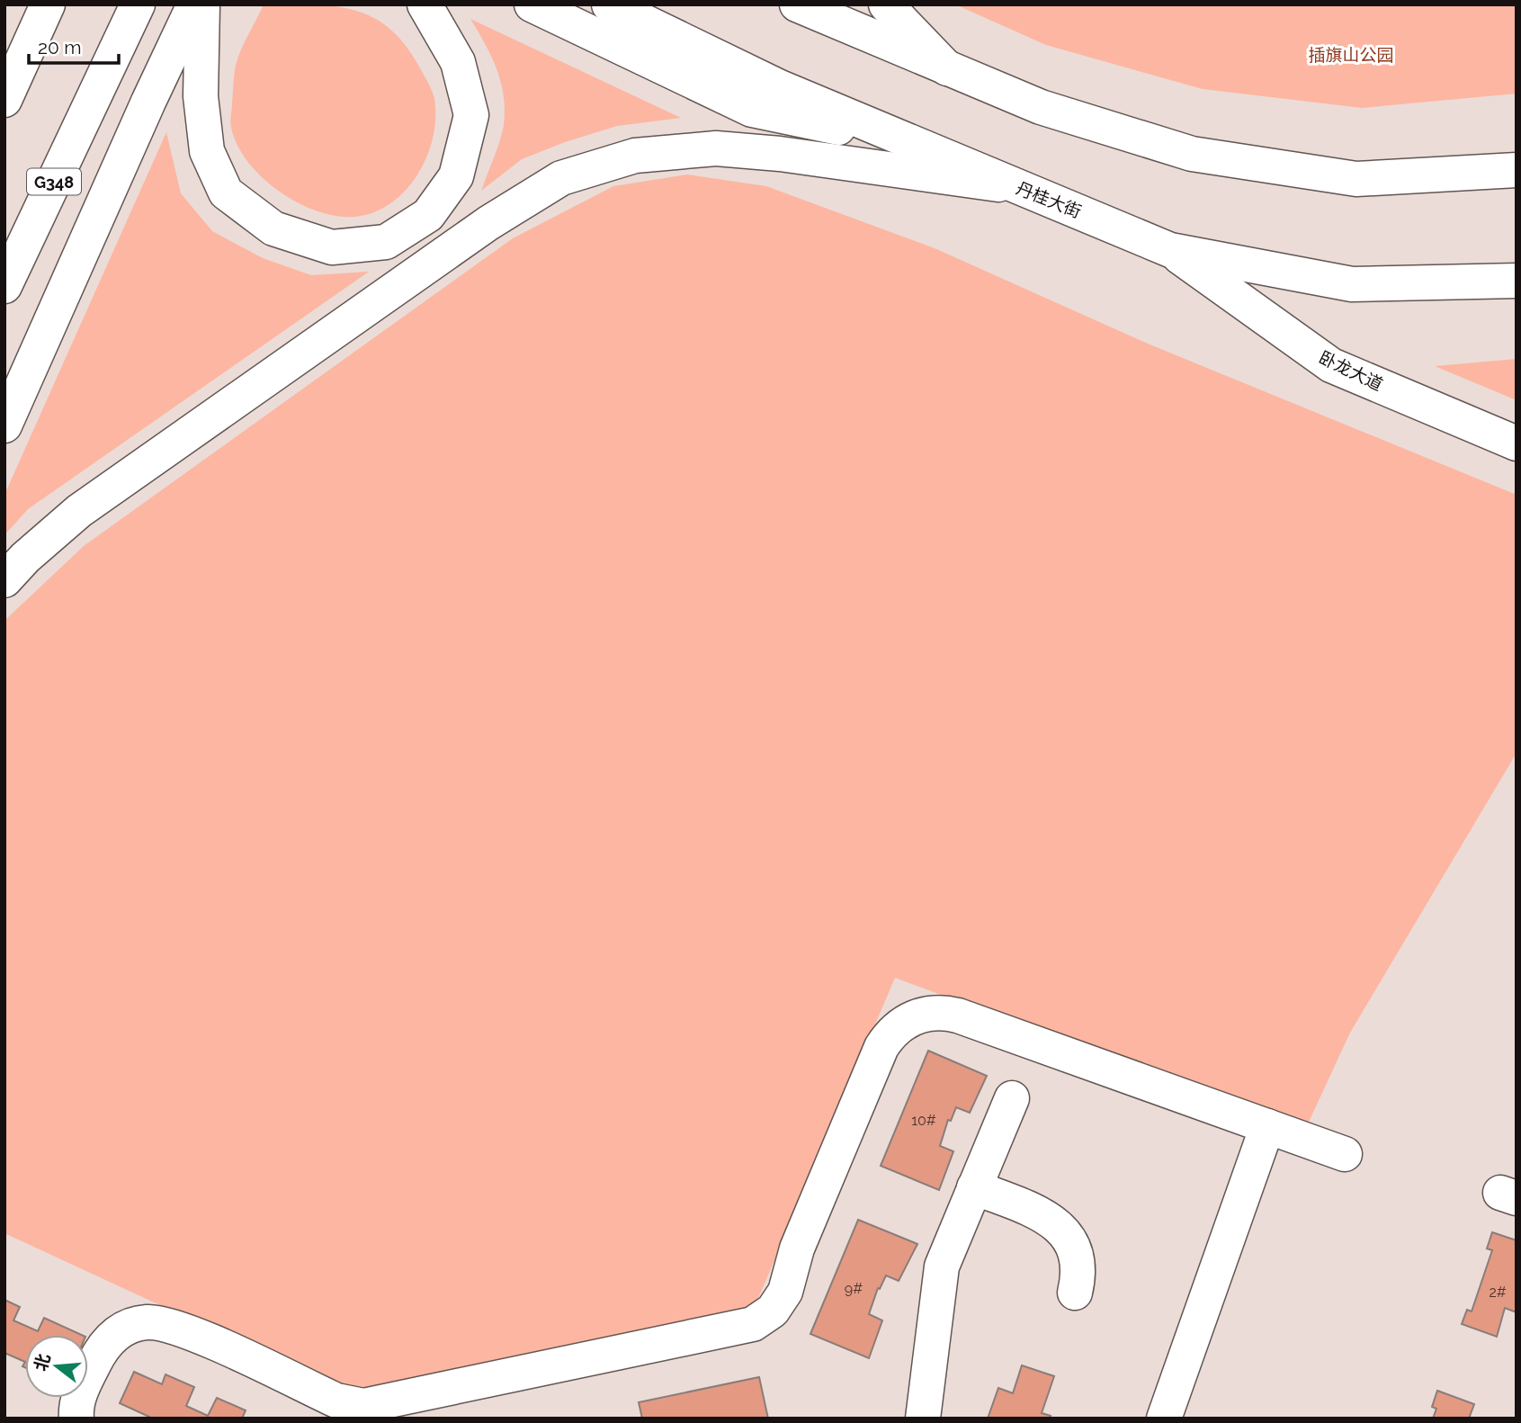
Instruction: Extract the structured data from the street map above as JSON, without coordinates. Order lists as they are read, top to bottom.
{
  "streets": {
    "main road": ["G348", "丹桂大街", "卧龙大道"]
  },
  "crossings": [
    ["丹桂大街", "卧龙大道"]
  ],
  "parks": ["插旗山公园"],
  "house_numbers": ["10#", "9#", "2#"],
  "scale_bar": "20 m",
  "north": "left"
}
